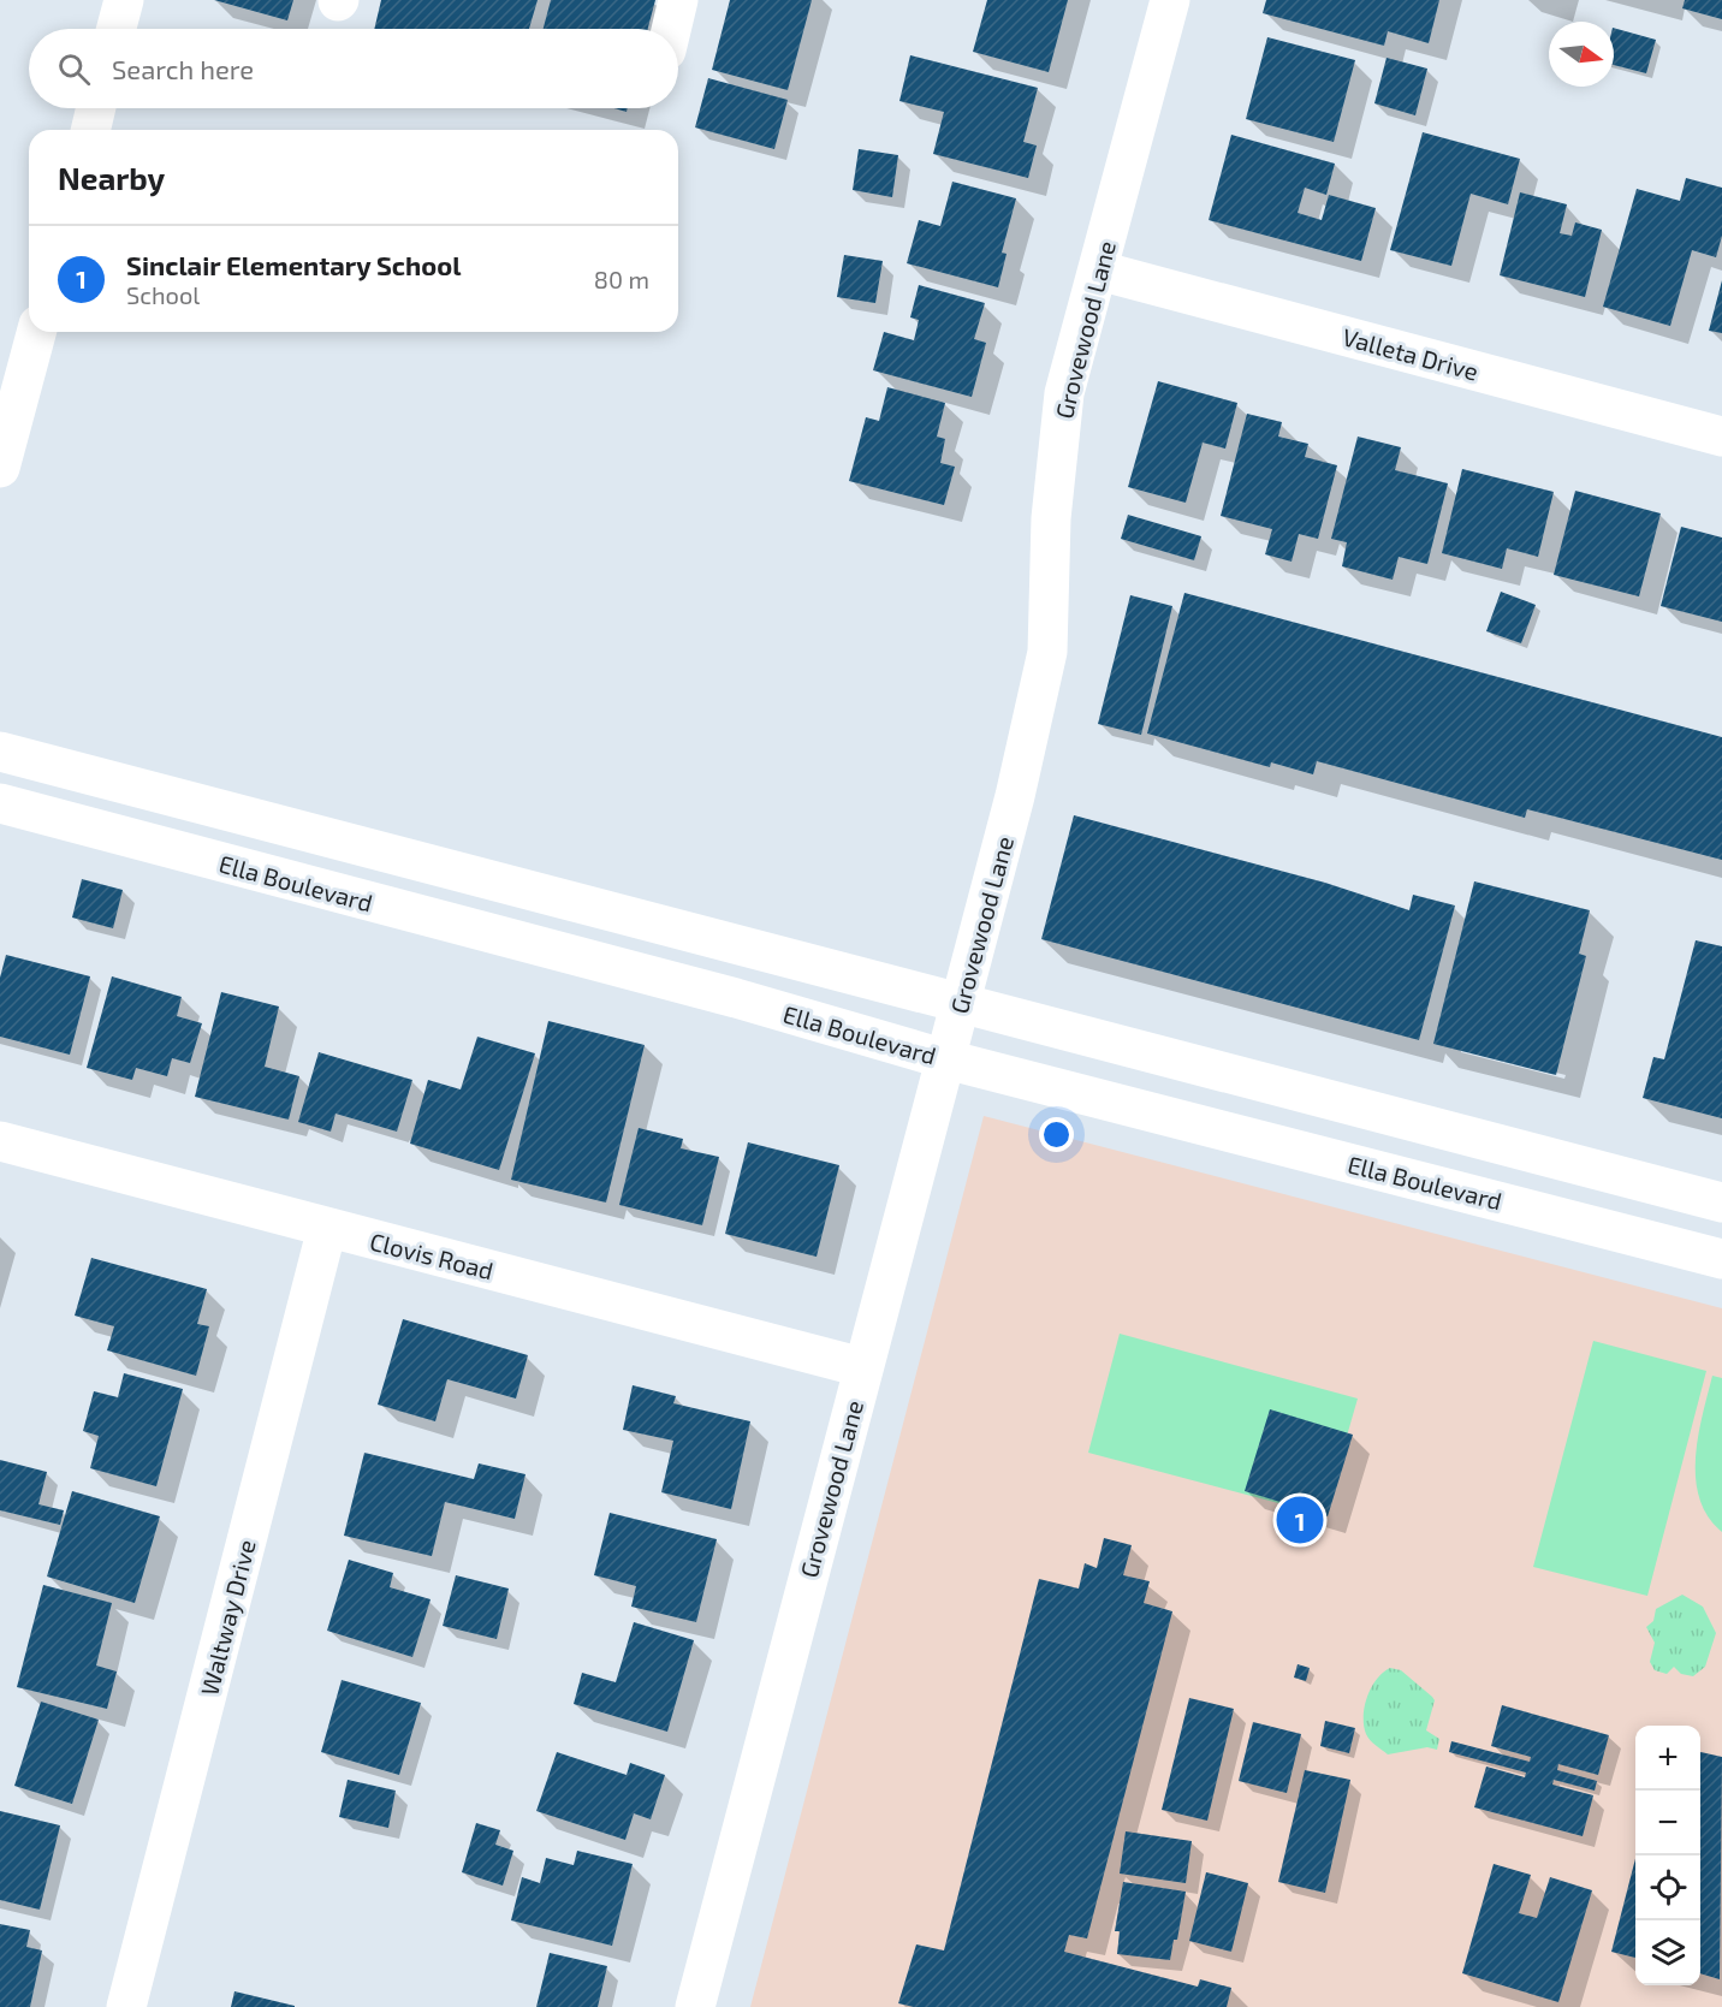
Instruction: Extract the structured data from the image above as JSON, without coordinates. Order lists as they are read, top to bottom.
{
  "streets": {
    "street": [
      "Grovewood Lane",
      "Valleta Drive",
      "Ella Boulevard",
      "Clovis Road",
      "Waltway Drive"
    ]
  },
  "crossings": [
    ["Grovewood Lane", "Valleta Drive"],
    ["Grovewood Lane", "Ella Boulevard"],
    ["Grovewood Lane", "Clovis Road"],
    ["Clovis Road", "Waltway Drive"]
  ],
  "north": "right",
  "page": {
    "search": "Search here",
    "heading": "Nearby",
    "list": [
      {
        "mark": "1",
        "name": "Sinclair Elementary School",
        "note": "School",
        "value": "80 m"
      }
    ],
    "pins": "1",
    "map_buttons": ["+", "−"]
  }
}
